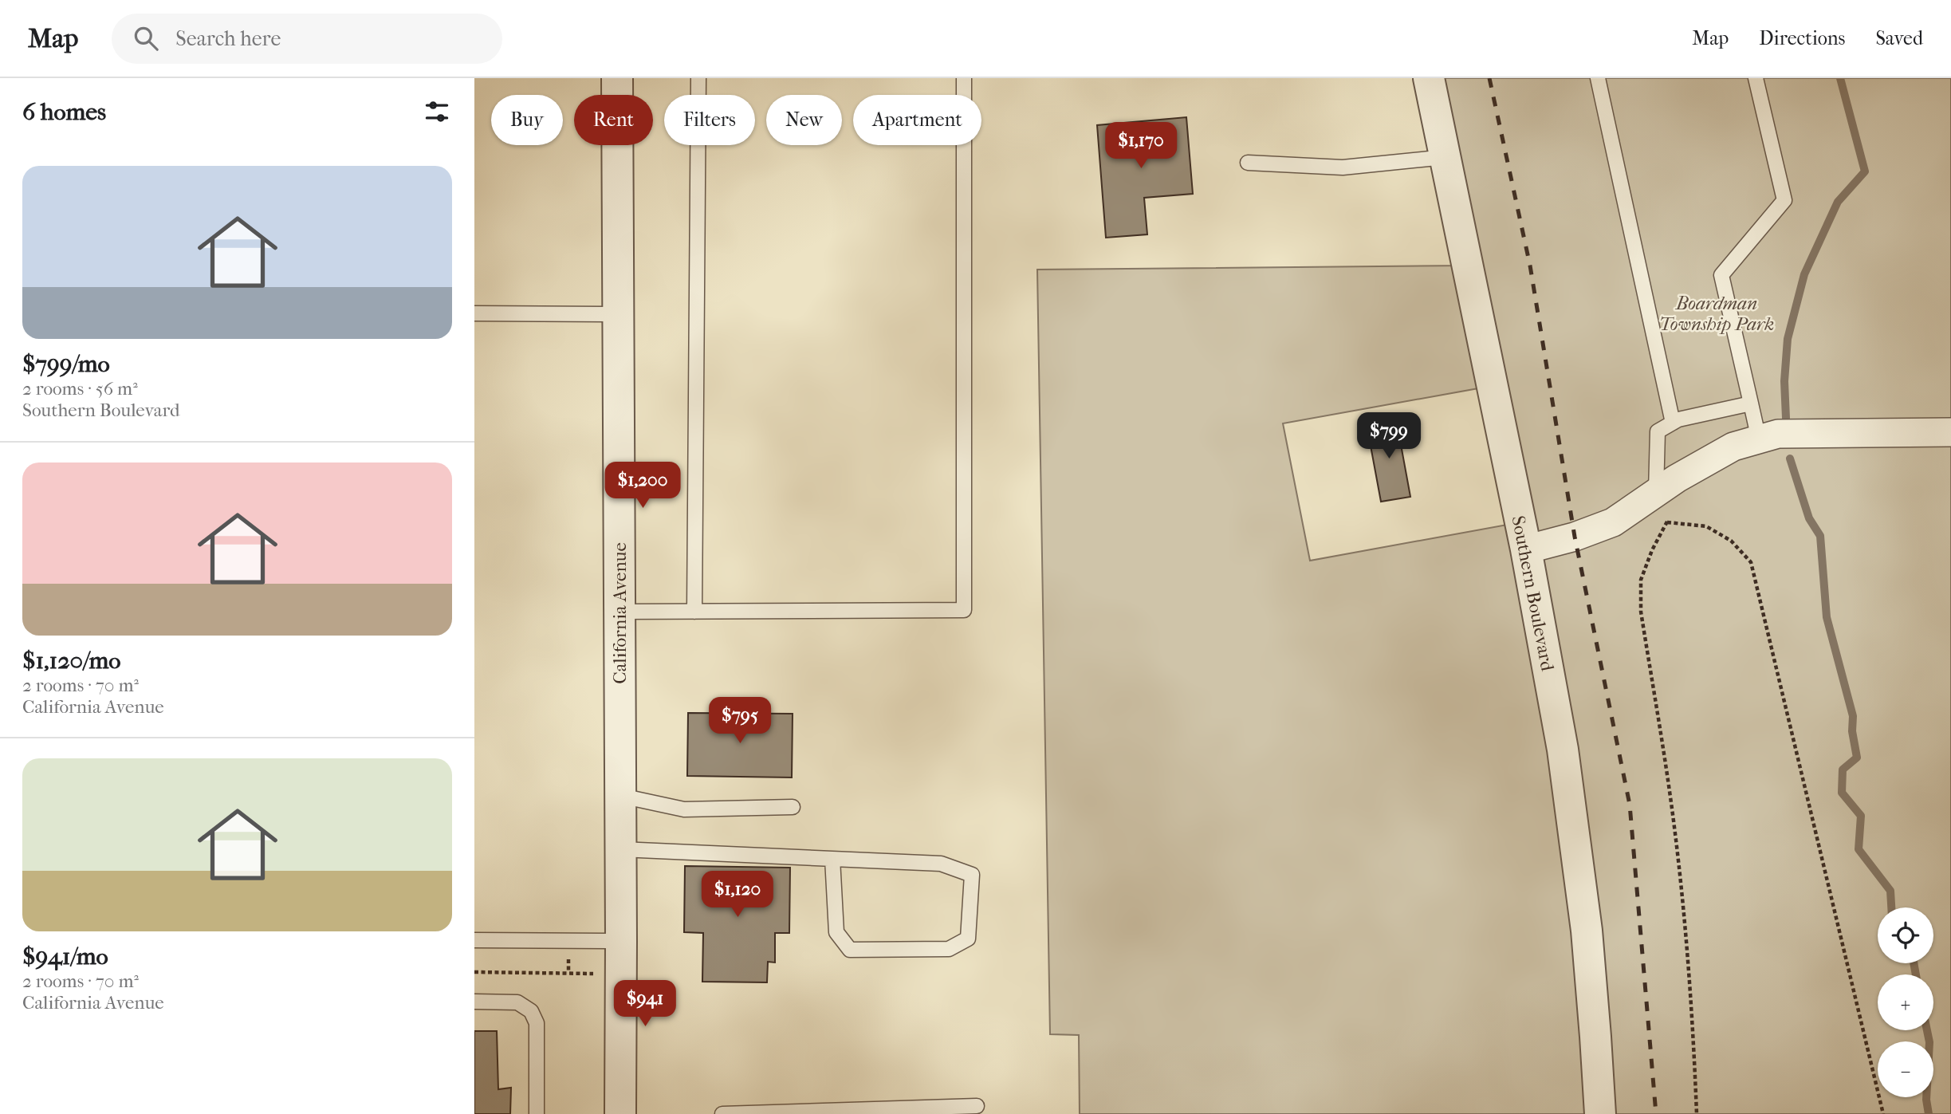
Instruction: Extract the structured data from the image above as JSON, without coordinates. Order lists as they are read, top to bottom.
{
  "streets": {
    "street": ["Southern Boulevard", "California Avenue"]
  },
  "parks": ["Boardman Township Park"],
  "page": {
    "header": "Map",
    "search": "Search here",
    "nav": ["Map", "Directions", "Saved"],
    "heading": "6 homes",
    "chip": [
      "Buy",
      "Rent",
      "Filters",
      "New",
      "Apartment"
    ],
    "price": [
      "$1,170",
      "$799",
      "$1,200",
      "$795",
      "$1,120",
      "$941"
    ],
    "list": [
      {
        "name": "$799/mo",
        "note": "2 rooms · 56 m² · Southern Boulevard"
      },
      {
        "name": "$1,120/mo",
        "note": "2 rooms · 70 m² · California Avenue"
      },
      {
        "name": "$941/mo",
        "note": "2 rooms · 70 m² · California Avenue"
      }
    ],
    "map_buttons": ["+", "−"]
  }
}
